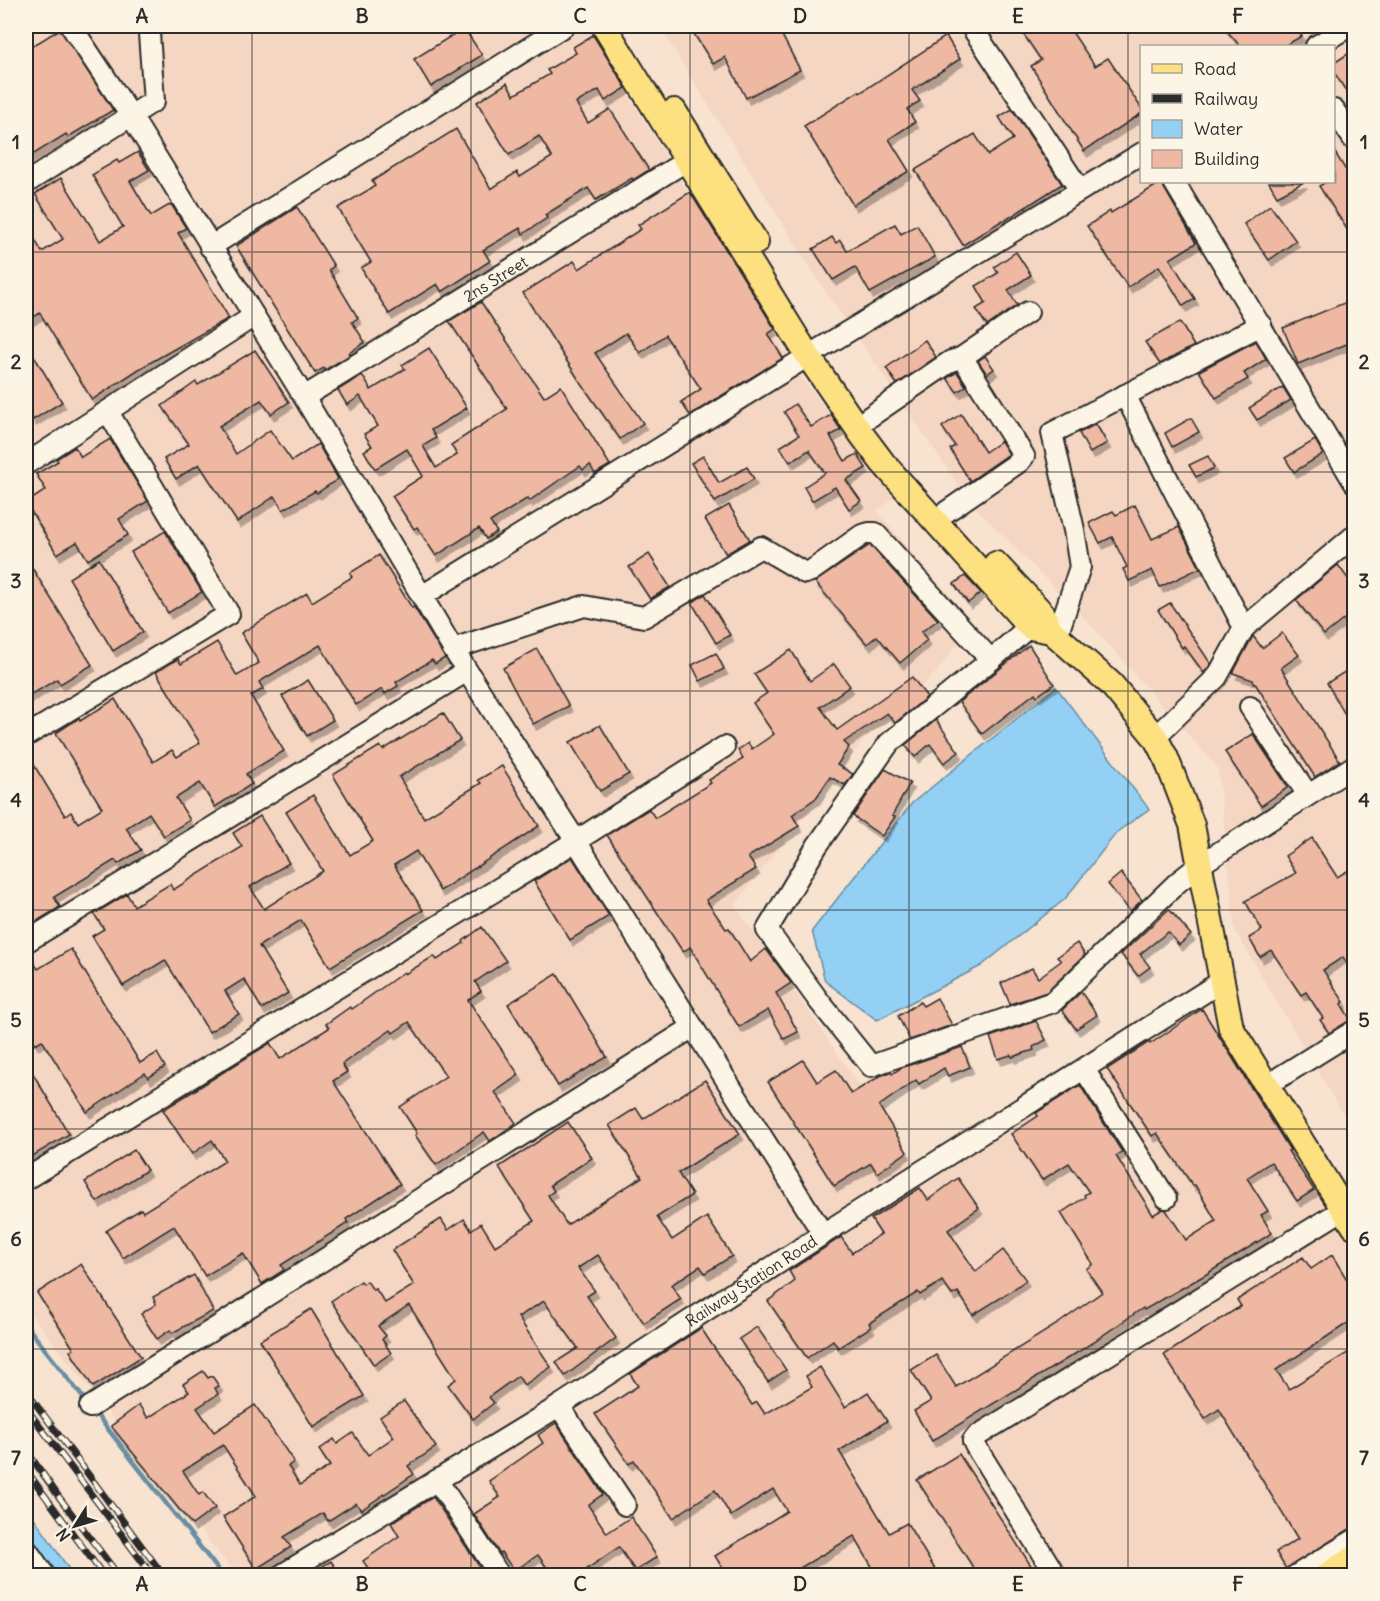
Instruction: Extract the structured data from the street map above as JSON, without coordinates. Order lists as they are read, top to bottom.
{
  "streets": {
    "street": ["2ns Street", "Railway Station Road"]
  },
  "legend": [
    "Road",
    "Railway",
    "Water",
    "Building"
  ],
  "north": "bottom left",
  "grid": {
    "columns": [
      "A",
      "B",
      "C",
      "D",
      "E",
      "F"
    ],
    "rows": [
      "1",
      "2",
      "3",
      "4",
      "5",
      "6",
      "7"
    ]
  }
}
